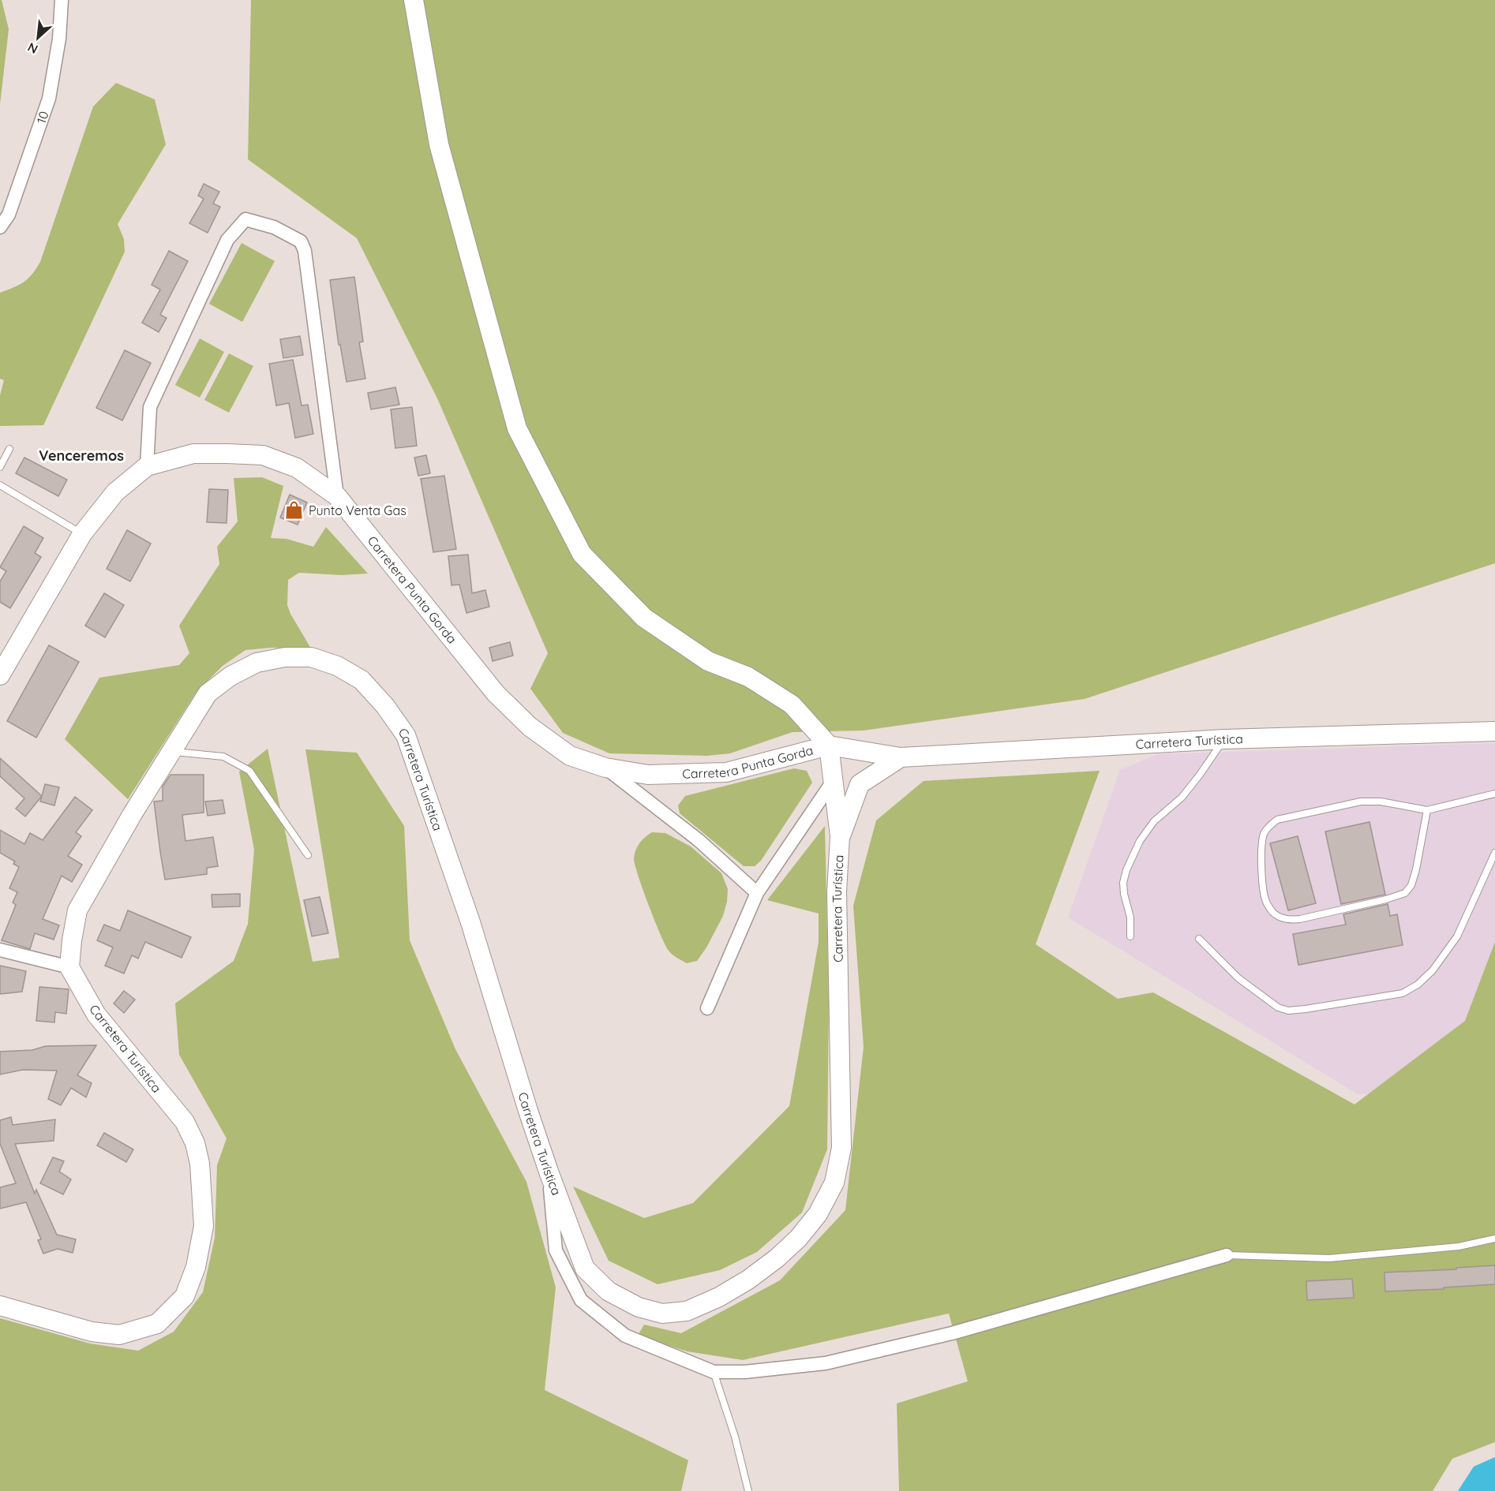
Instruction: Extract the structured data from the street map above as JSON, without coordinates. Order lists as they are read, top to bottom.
{
  "streets": {
    "main road": ["Carretera Punta Gorda", "Carretera Turística"],
    "street": ["10"]
  },
  "crossings": [
    ["Carretera Punta Gorda", "Carretera Turística"]
  ],
  "districts": ["Venceremos"],
  "places": {
    "shop": ["Punto Venta Gas"]
  },
  "north": "bottom left"
}
